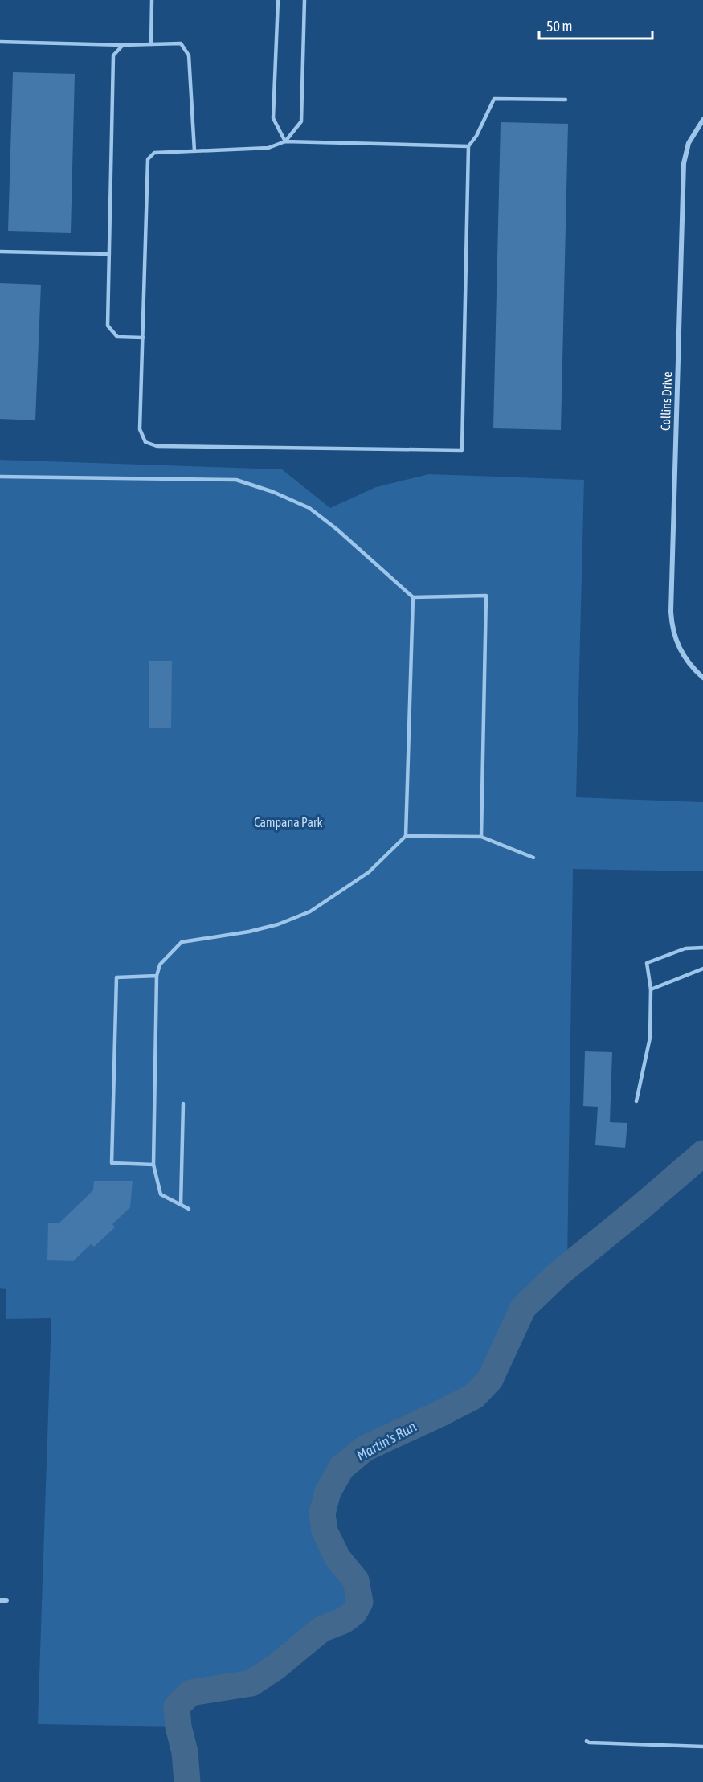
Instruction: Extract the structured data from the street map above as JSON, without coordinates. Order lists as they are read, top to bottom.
{
  "streets": {
    "street": ["Collins Drive"]
  },
  "water": ["Martin's Run"],
  "parks": ["Campana Park"],
  "scale_bar": "50 m"
}
